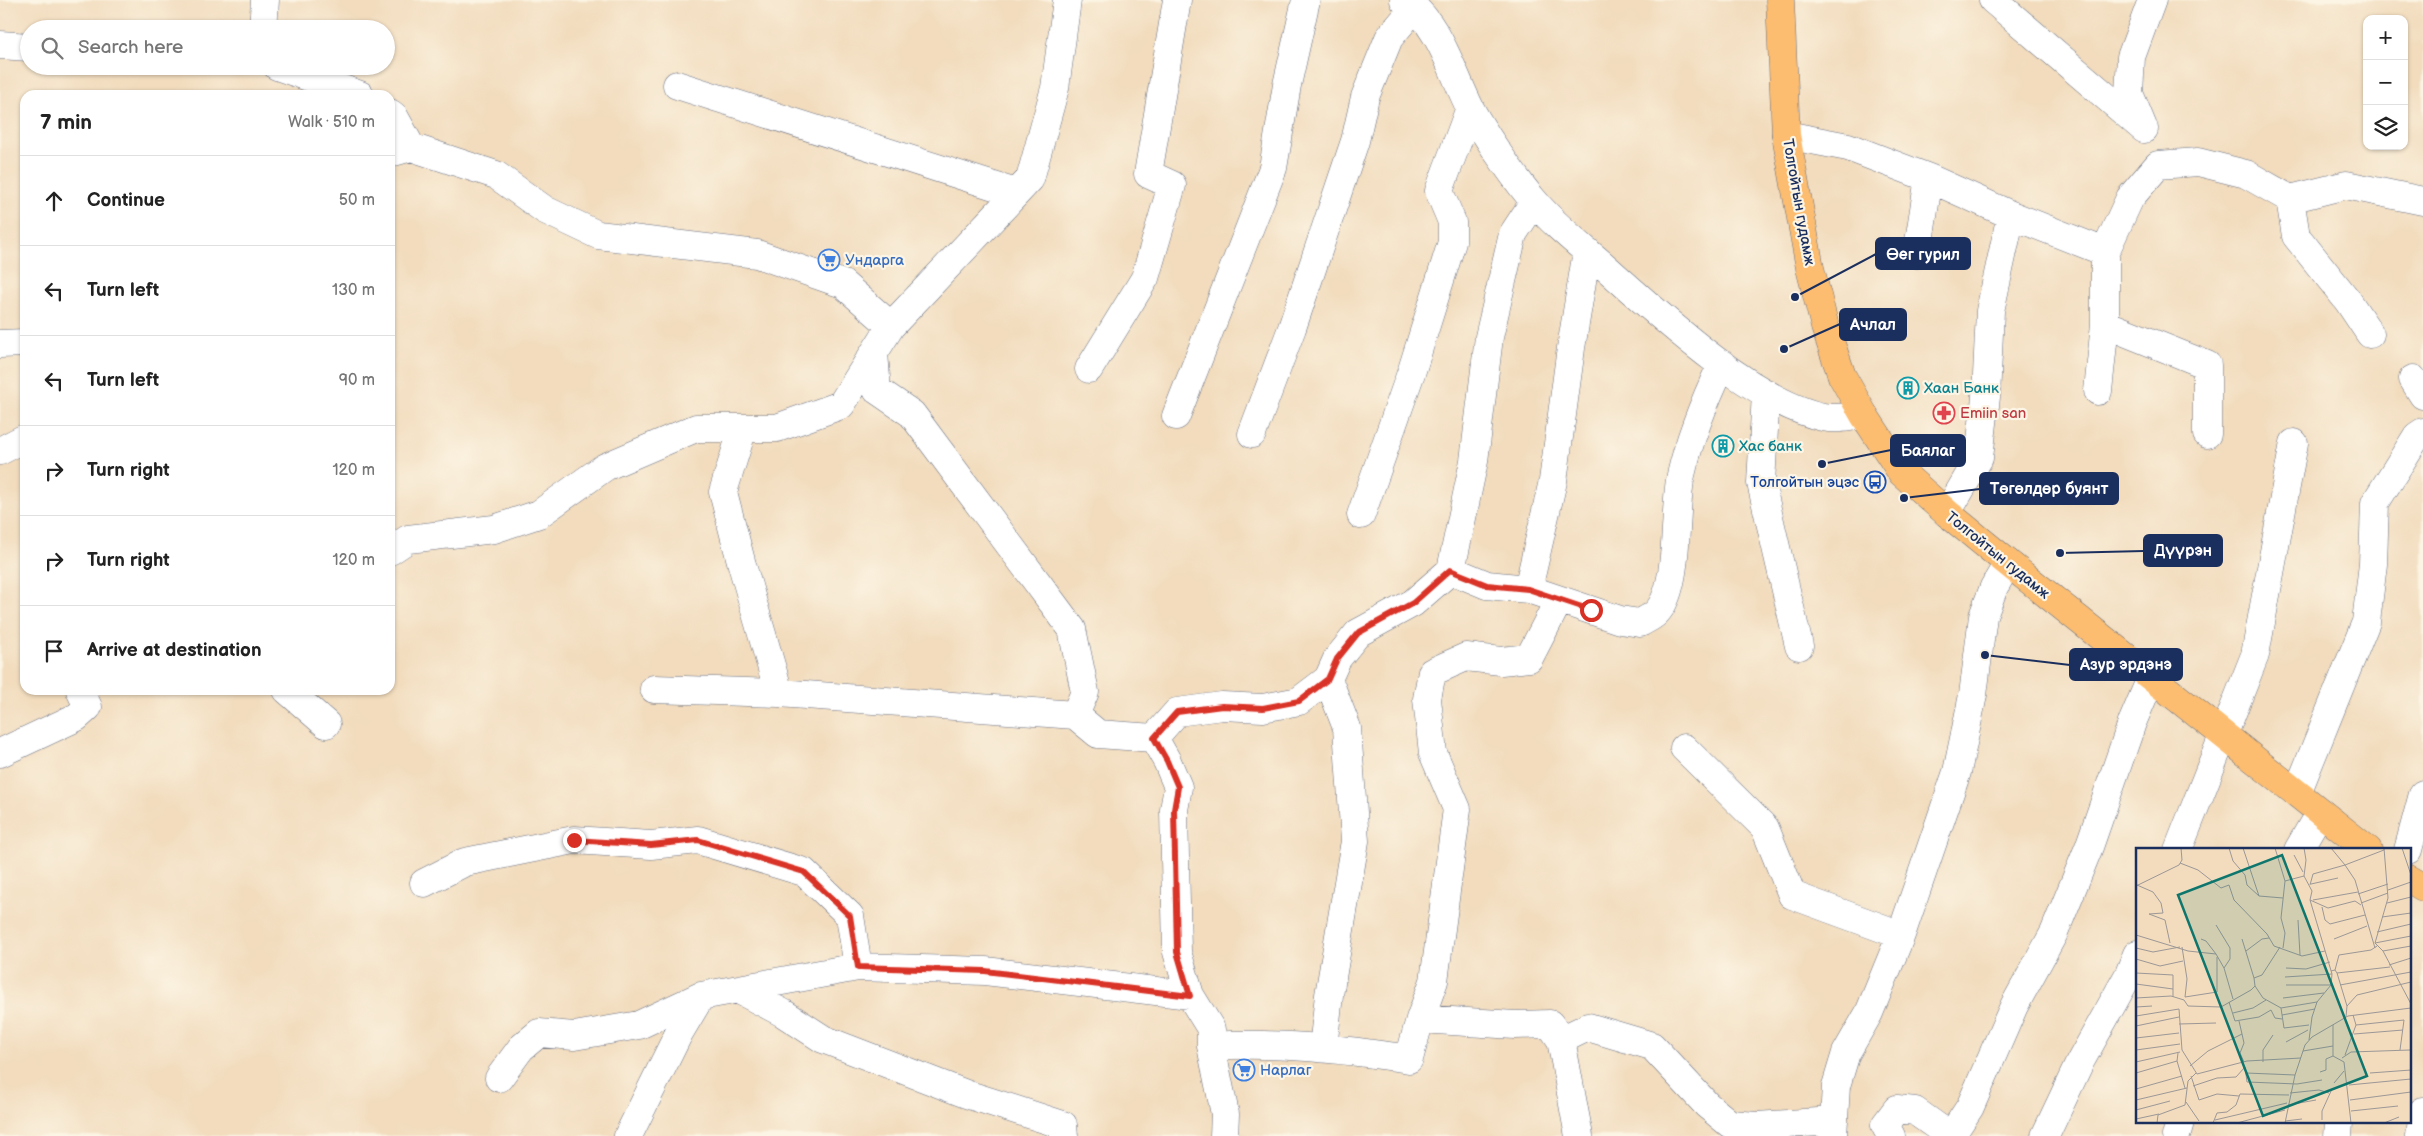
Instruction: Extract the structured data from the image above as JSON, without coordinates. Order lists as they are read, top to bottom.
{
  "streets": {
    "main road": ["Толгойтын гудамж"]
  },
  "places": {
    "supermarket": ["Ундарга", "Нарлаг"],
    "other": [
      "Өег гурил",
      "Ачлал",
      "Баялаг",
      "Төгөлдөр буянт",
      "Дүүрэн",
      "Азур эрдэнэ"
    ],
    "building": ["Хаан Банк", "Хас банк"],
    "pharmacy": ["Emiin san"],
    "bus stop": ["Толгойтын эцэс"]
  },
  "page": {
    "map_buttons": ["+", "−"],
    "search": "Search here",
    "heading": ["7 min", "Walk · 510 m"],
    "list": [
      ["Continue", "50 m"],
      ["Turn left", "130 m"],
      ["Turn left", "90 m"],
      ["Turn right", "120 m"],
      ["Turn right", "120 m"],
      "Arrive at destination"
    ]
  }
}
